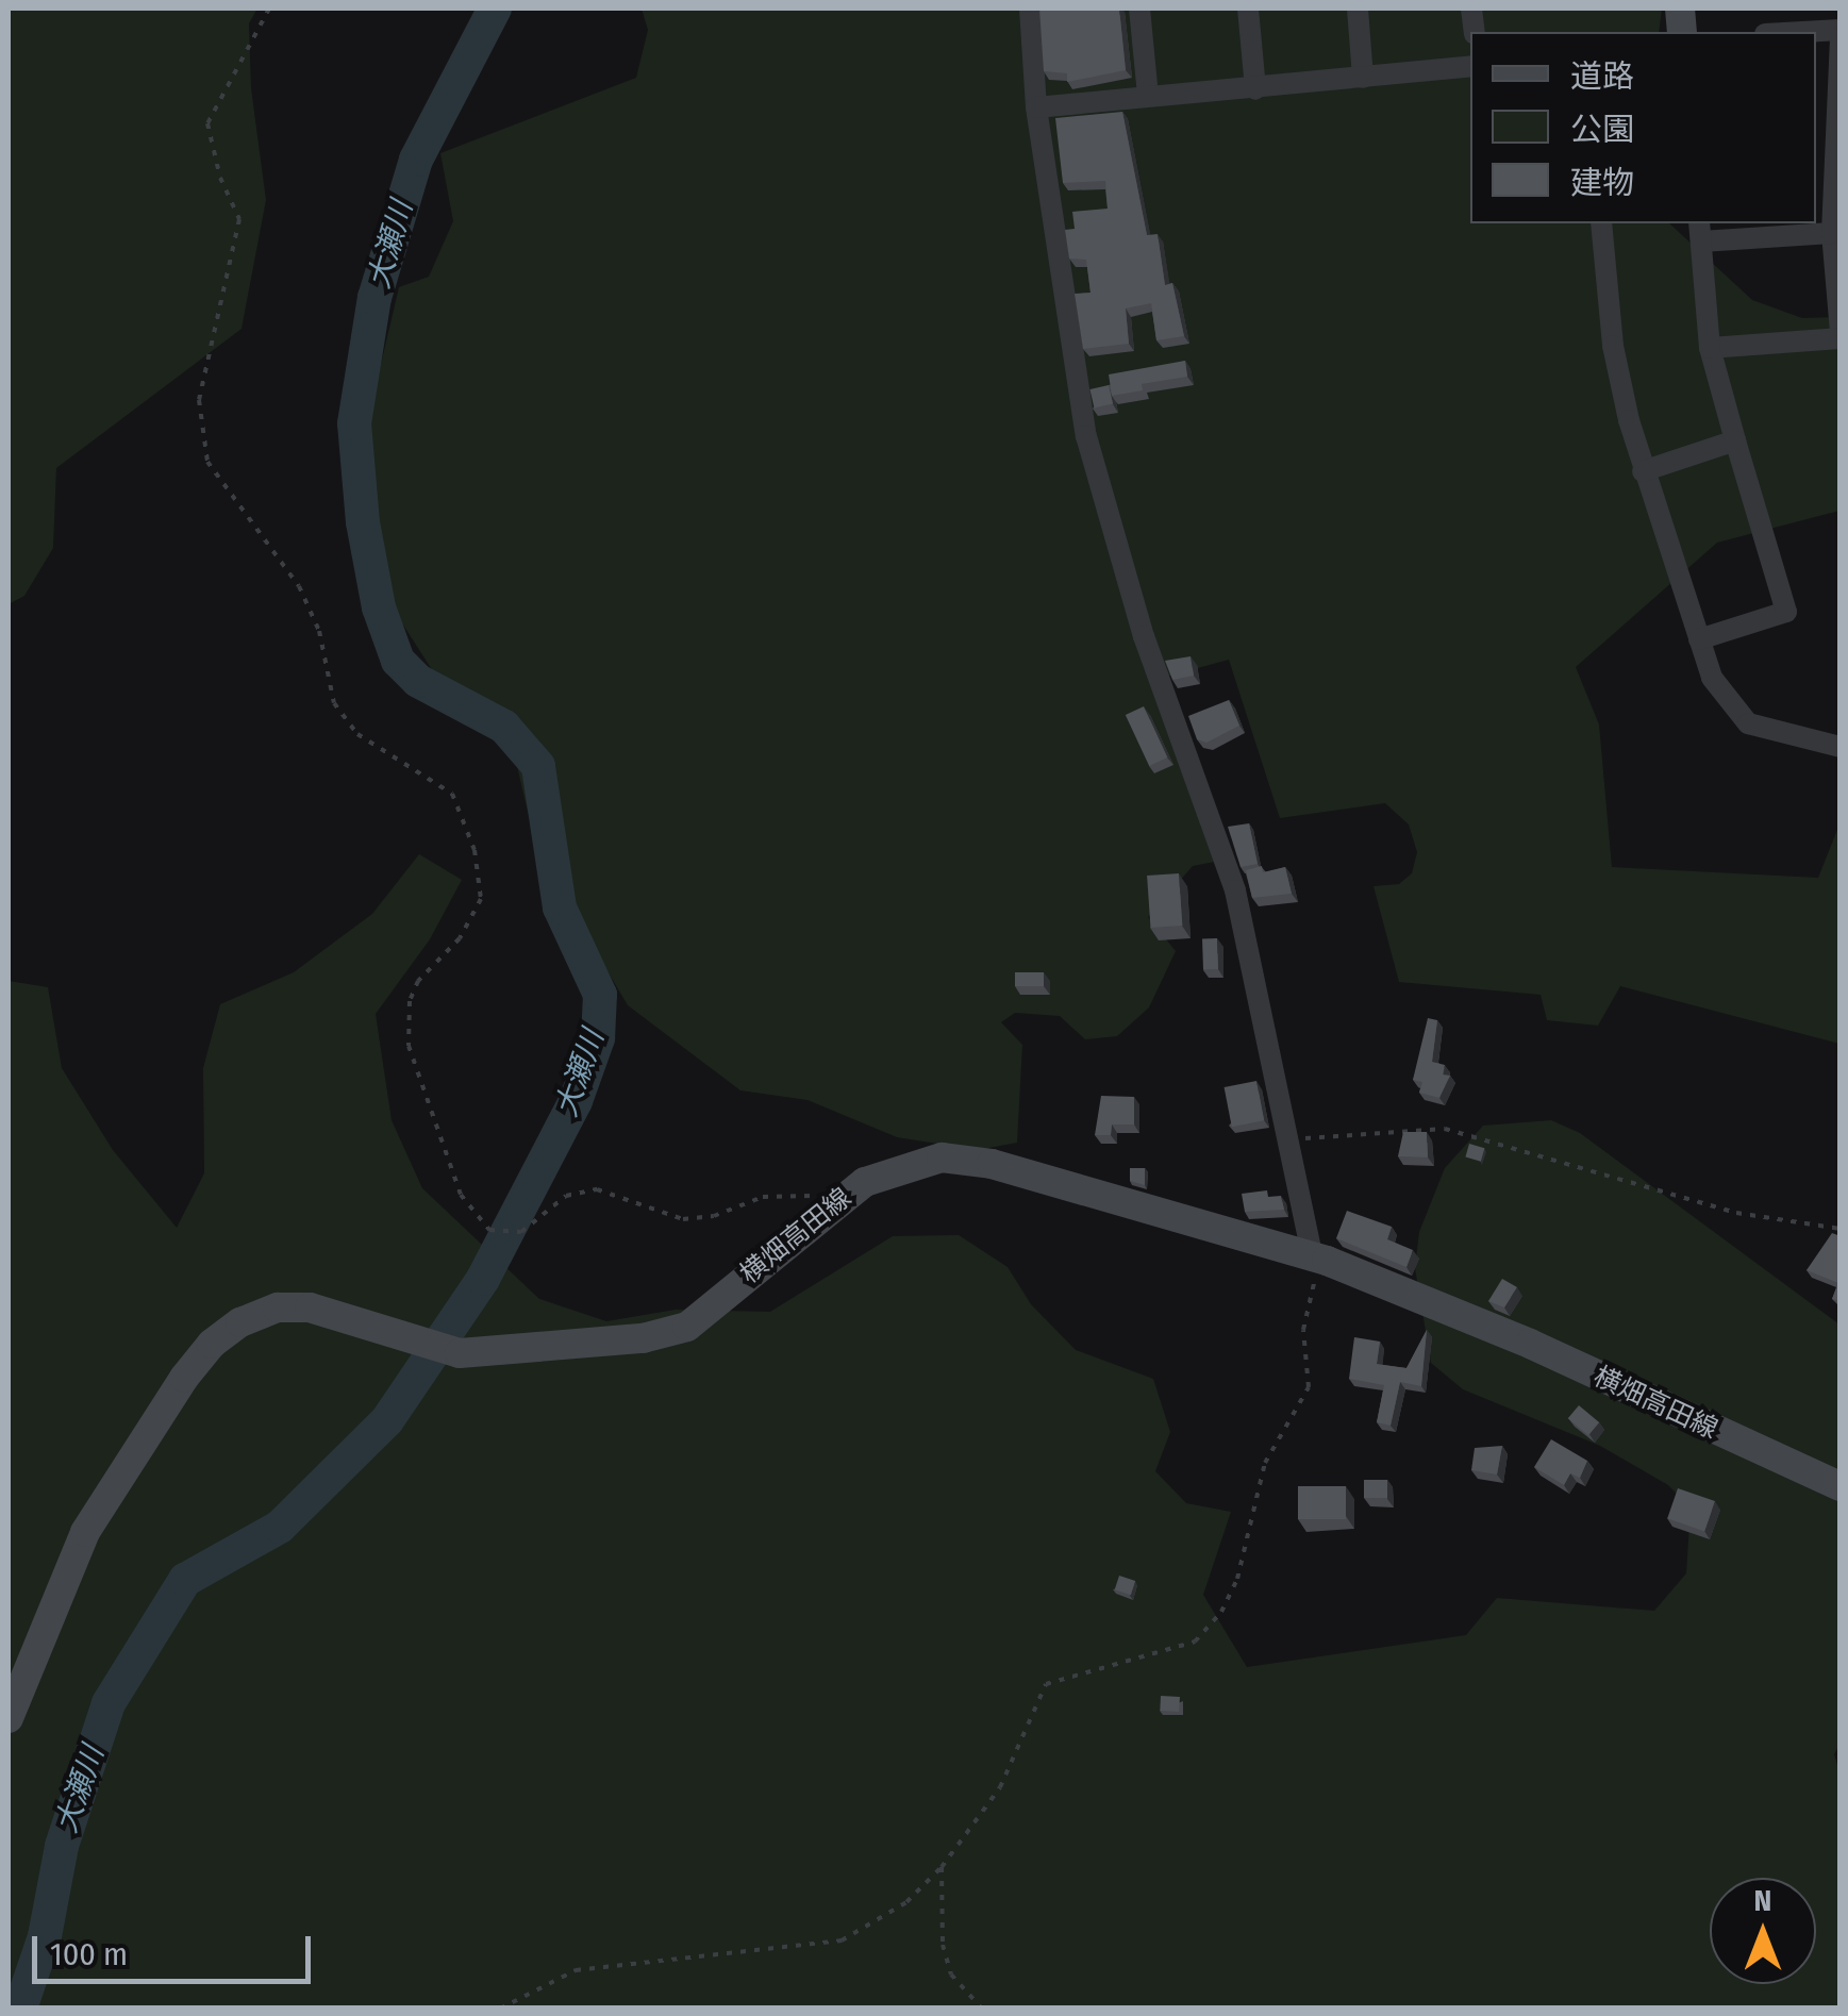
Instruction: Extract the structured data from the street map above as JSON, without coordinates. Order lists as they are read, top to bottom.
{
  "streets": {
    "main road": ["横畑高田線"]
  },
  "water": ["大瀬川"],
  "legend": ["道路", "公園", "建物"],
  "scale_bar": "100 m",
  "north": "top"
}
